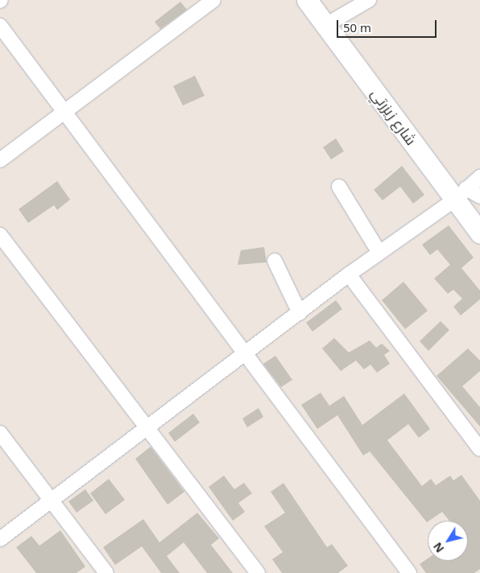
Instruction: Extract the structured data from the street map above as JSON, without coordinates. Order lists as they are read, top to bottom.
{
  "streets": {
    "street": ["شارع زيزرتي"]
  },
  "scale_bar": "50 m",
  "north": "bottom left"
}
